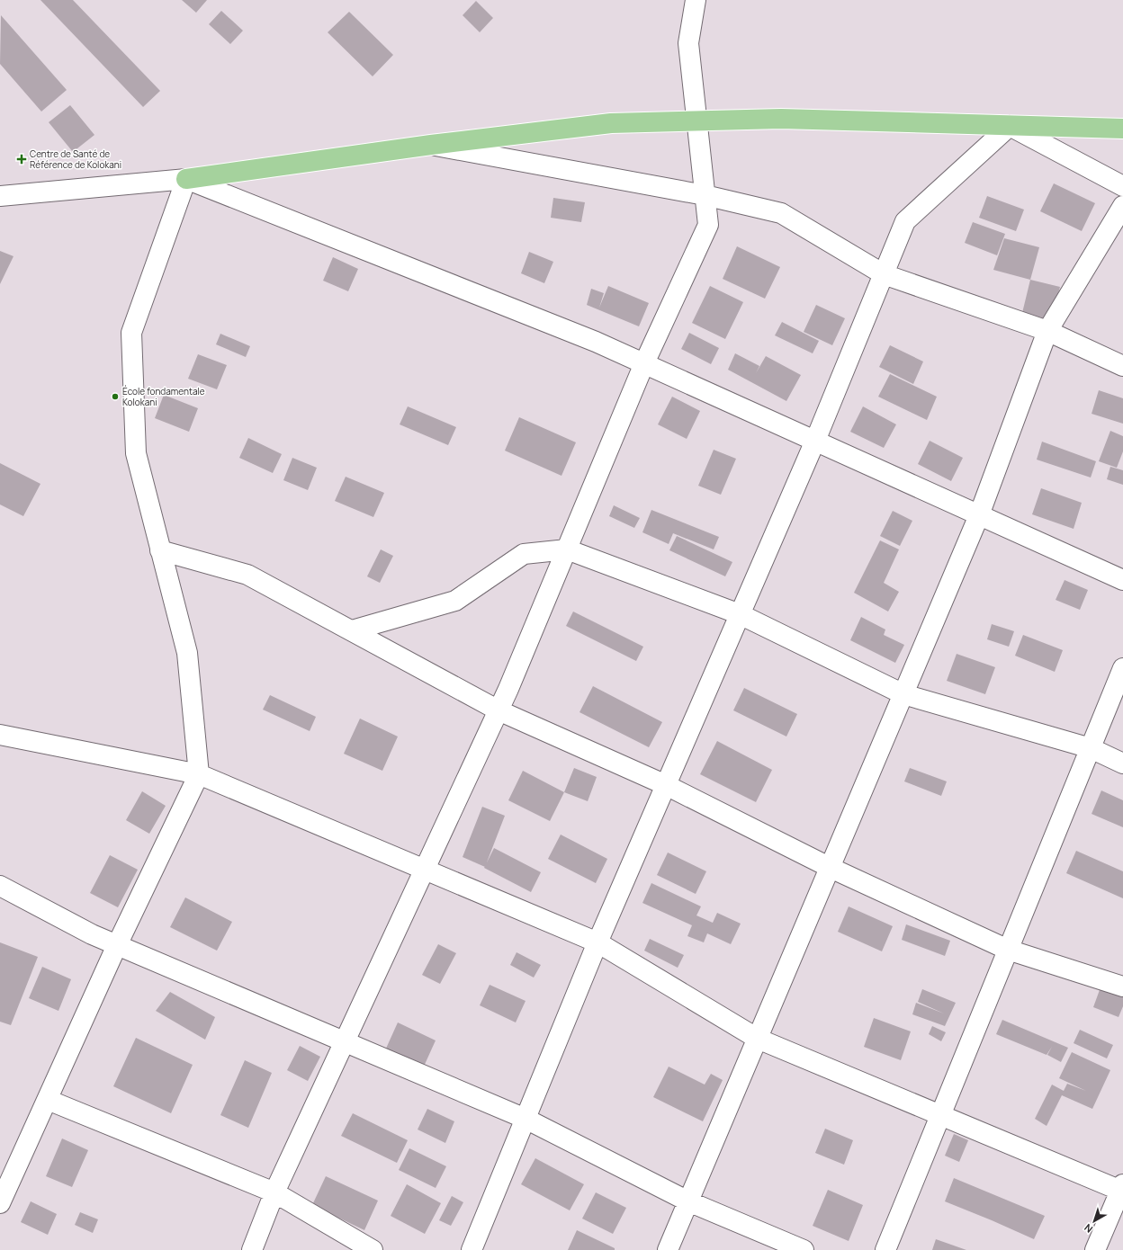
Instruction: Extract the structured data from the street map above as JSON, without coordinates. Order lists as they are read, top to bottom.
{
  "places": {
    "health": ["Centre de Santé de Référence de Kolokani"],
    "other": ["École fondamentale Kolokani"]
  },
  "north": "bottom left"
}
